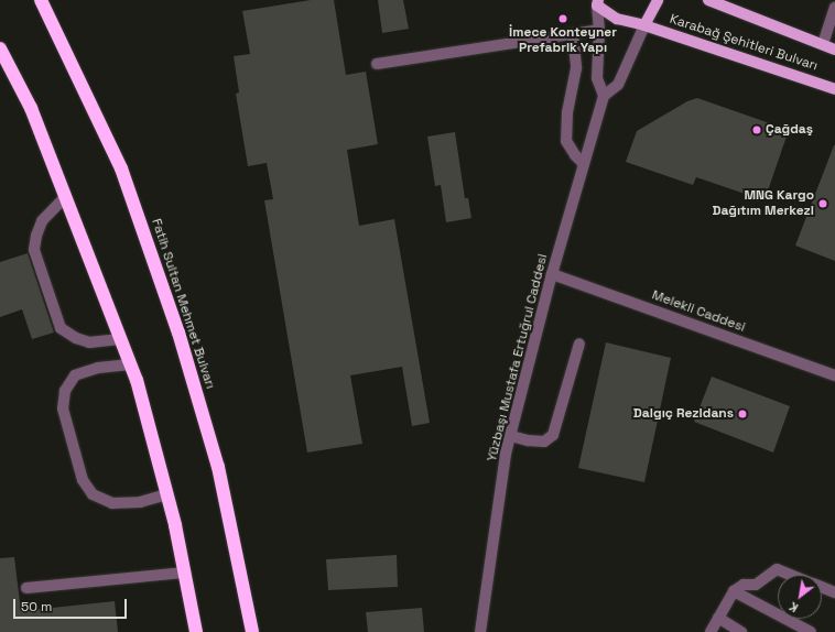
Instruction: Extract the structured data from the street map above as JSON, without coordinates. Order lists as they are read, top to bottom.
{
  "streets": {
    "highway": ["Fatih Sultan Mehmet Bulvarı"],
    "main road": ["Karabağ Şehitleri Bulvarı"],
    "street": ["Melekli Caddesi", "Yüzbaşı Mustafa Ertuğrul Caddesi"]
  },
  "crossings": [
    ["Melekli Caddesi", "Yüzbaşı Mustafa Ertuğrul Caddesi"]
  ],
  "places": [
    "İmece Konteyner Prefabrik Yapı",
    "Çağdaş",
    "MNG Kargo Dağıtım Merkezi",
    "Dalgıç Rezidans"
  ],
  "scale_bar": "50 m",
  "north": "bottom left"
}
